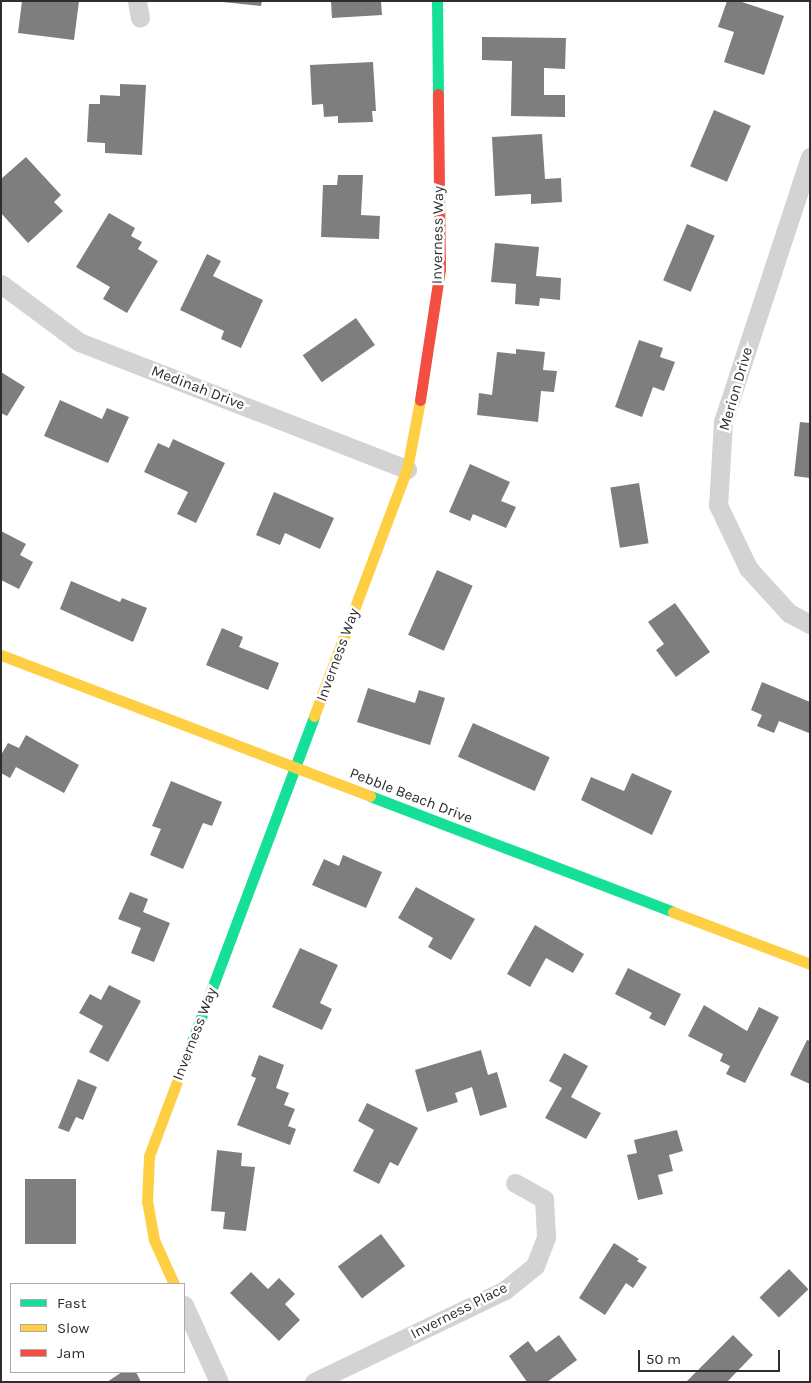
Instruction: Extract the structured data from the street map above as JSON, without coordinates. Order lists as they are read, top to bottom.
{
  "streets": {
    "street": [
      "Inverness Way",
      "Medinah Drive",
      "Merion Drive",
      "Pebble Beach Drive",
      "Inverness Place"
    ]
  },
  "crossings": [
    ["Inverness Way", "Medinah Drive"],
    ["Inverness Way", "Pebble Beach Drive"]
  ],
  "legend": ["Fast", "Slow", "Jam"],
  "scale_bar": "50 m"
}
